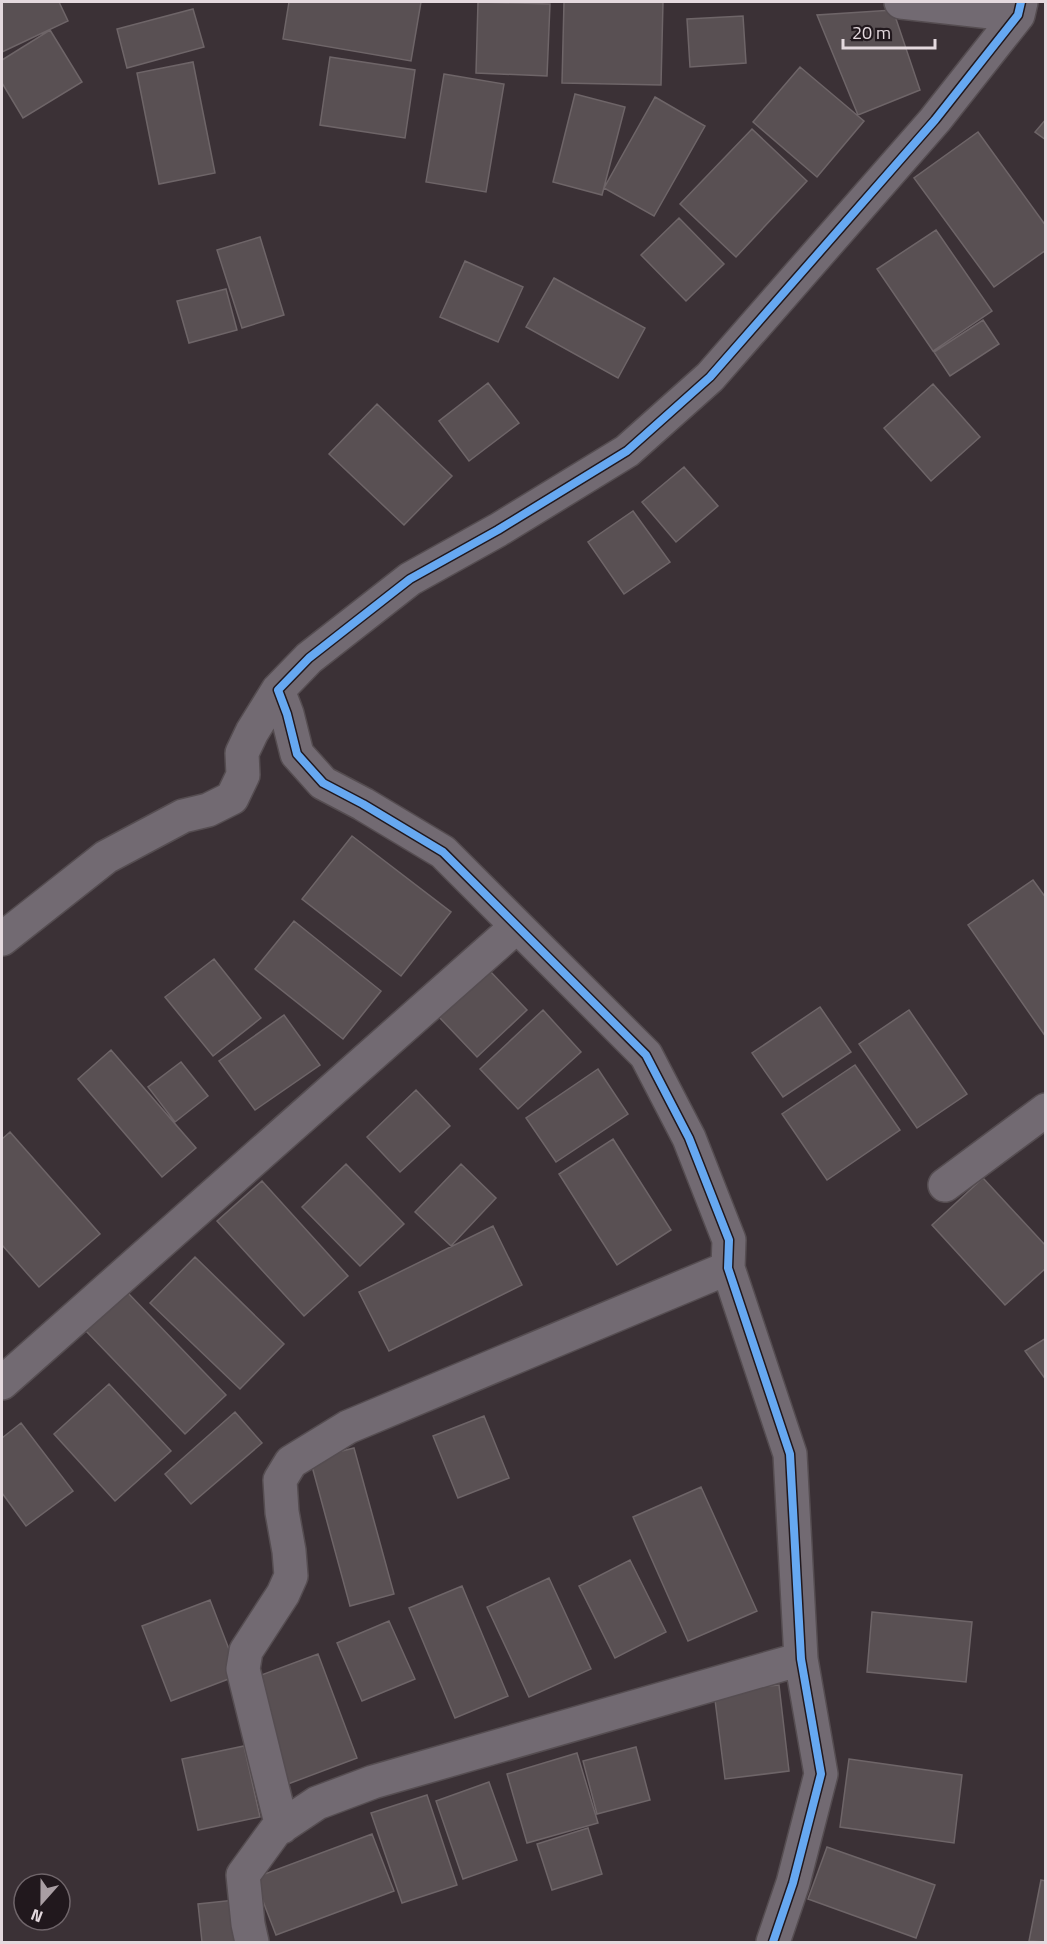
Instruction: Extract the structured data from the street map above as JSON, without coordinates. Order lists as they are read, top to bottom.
{
  "scale_bar": "20 m",
  "north": "bottom"
}
